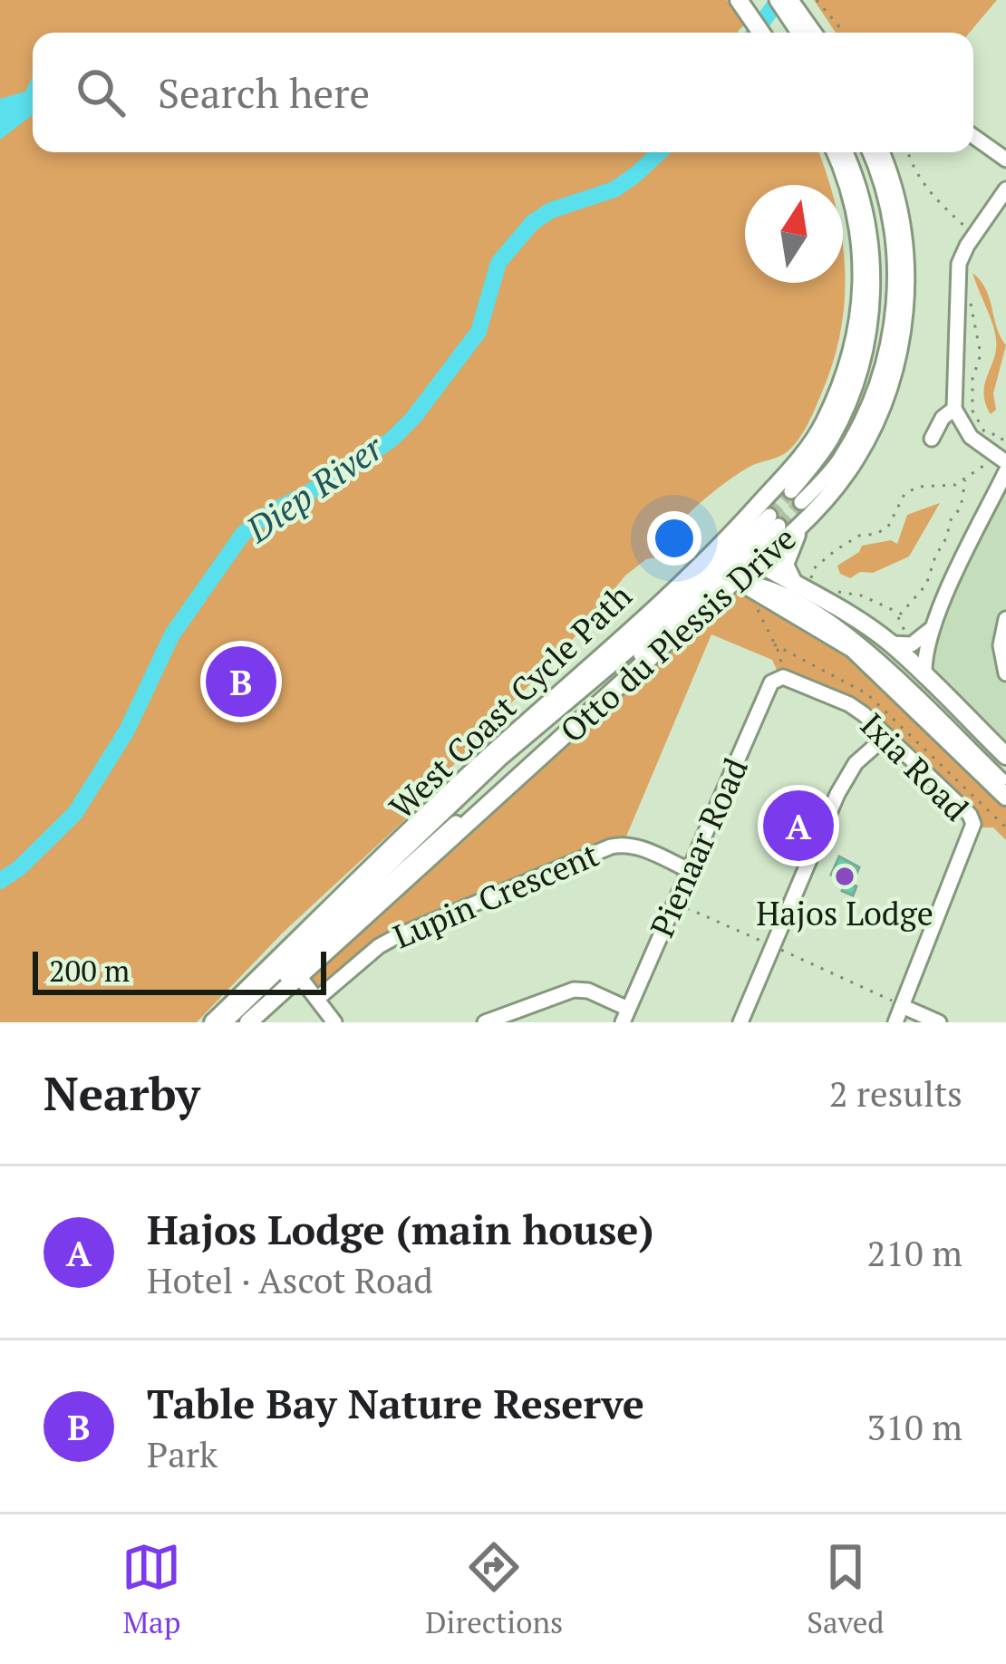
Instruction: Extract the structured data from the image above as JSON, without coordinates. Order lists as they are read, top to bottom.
{
  "streets": {
    "main road": ["Otto du Plessis Drive"],
    "street": ["Ixia Road", "Pienaar Road", "Lupin Crescent"]
  },
  "crossings": [
    ["Ixia Road", "Pienaar Road"],
    ["Pienaar Road", "Lupin Crescent"]
  ],
  "water": ["Diep River"],
  "places": ["Hajos Lodge"],
  "scale_bar": "200 m",
  "north": "top",
  "page": {
    "search": "Search here",
    "pins": ["B", "A"],
    "scale": "200 m",
    "heading": ["Nearby", "2 results"],
    "list": [
      {
        "mark": "A",
        "name": "Hajos Lodge (main house)",
        "note": "Hotel · Ascot Road",
        "value": "210 m"
      },
      {
        "mark": "B",
        "name": "Table Bay Nature Reserve",
        "note": "Park",
        "value": "310 m"
      }
    ],
    "nav": ["Map", "Directions", "Saved"]
  }
}
